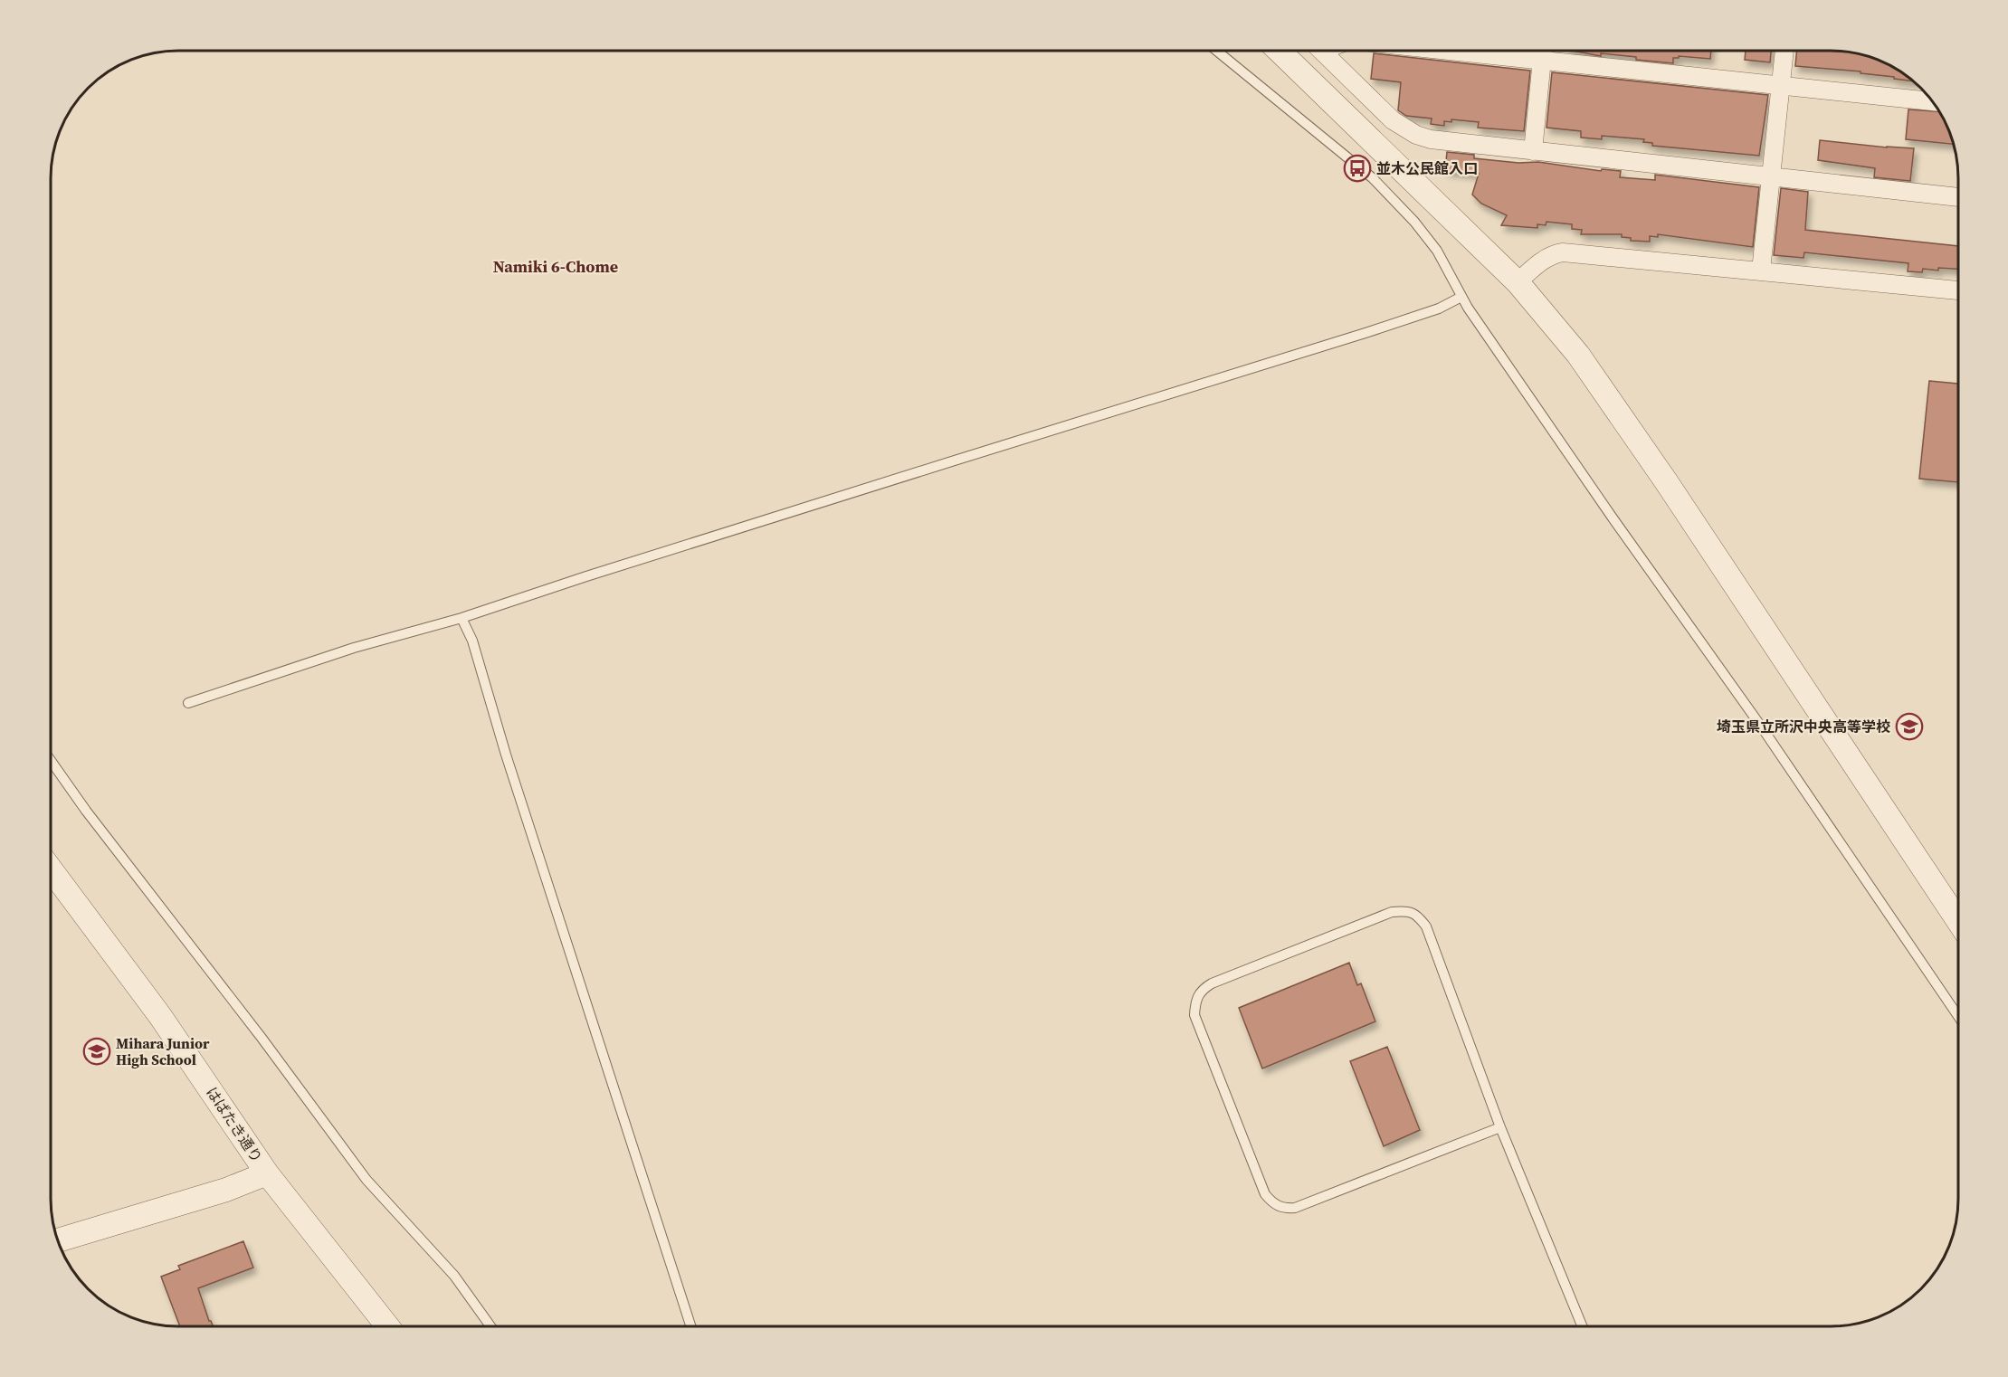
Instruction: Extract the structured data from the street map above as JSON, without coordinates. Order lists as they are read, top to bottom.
{
  "streets": {
    "street": ["はばたき通り"]
  },
  "districts": ["Namiki 6-Chome"],
  "places": {
    "bus stop": ["並木公民館入口"],
    "school or university": ["埼玉県立所沢中央高等学校", "Mihara Junior High School"]
  }
}
